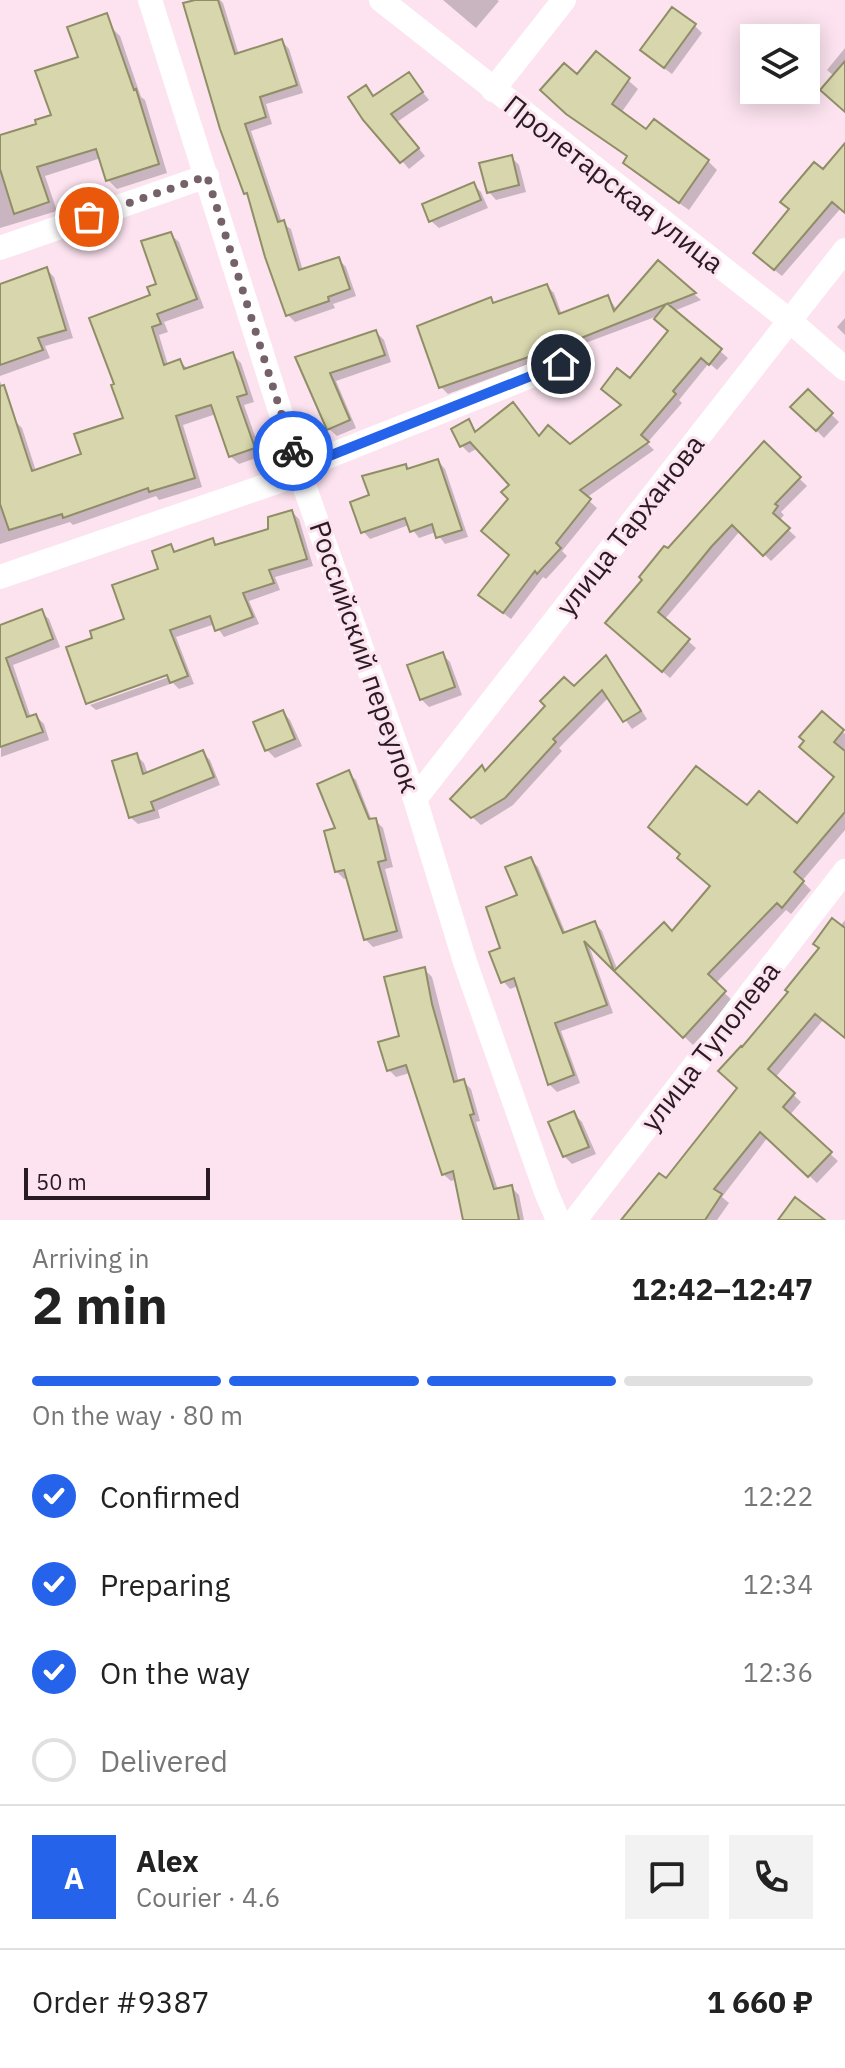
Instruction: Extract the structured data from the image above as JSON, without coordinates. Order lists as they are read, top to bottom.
{
  "streets": {
    "street": [
      "Пролетарская улица",
      "улица Тарханова",
      "Российский переулок",
      "улица Туполева"
    ]
  },
  "crossings": [
    ["Пролетарская улица", "улица Тарханова"],
    ["улица Тарханова", "Российский переулок"]
  ],
  "scale_bar": "50 m",
  "page": {
    "scale": "50 m",
    "heading": ["2 min", "Arriving in", "12:42–12:47"],
    "panel": [
      "Alex",
      "Courier · 4.6",
      "Order #9387",
      "1 660 ₽"
    ],
    "bar": "On the way · 80 m",
    "list": [
      ["Confirmed", "12:22"],
      ["Preparing", "12:34"],
      ["On the way", "12:36"],
      "Delivered"
    ],
    "round": "A"
  }
}
